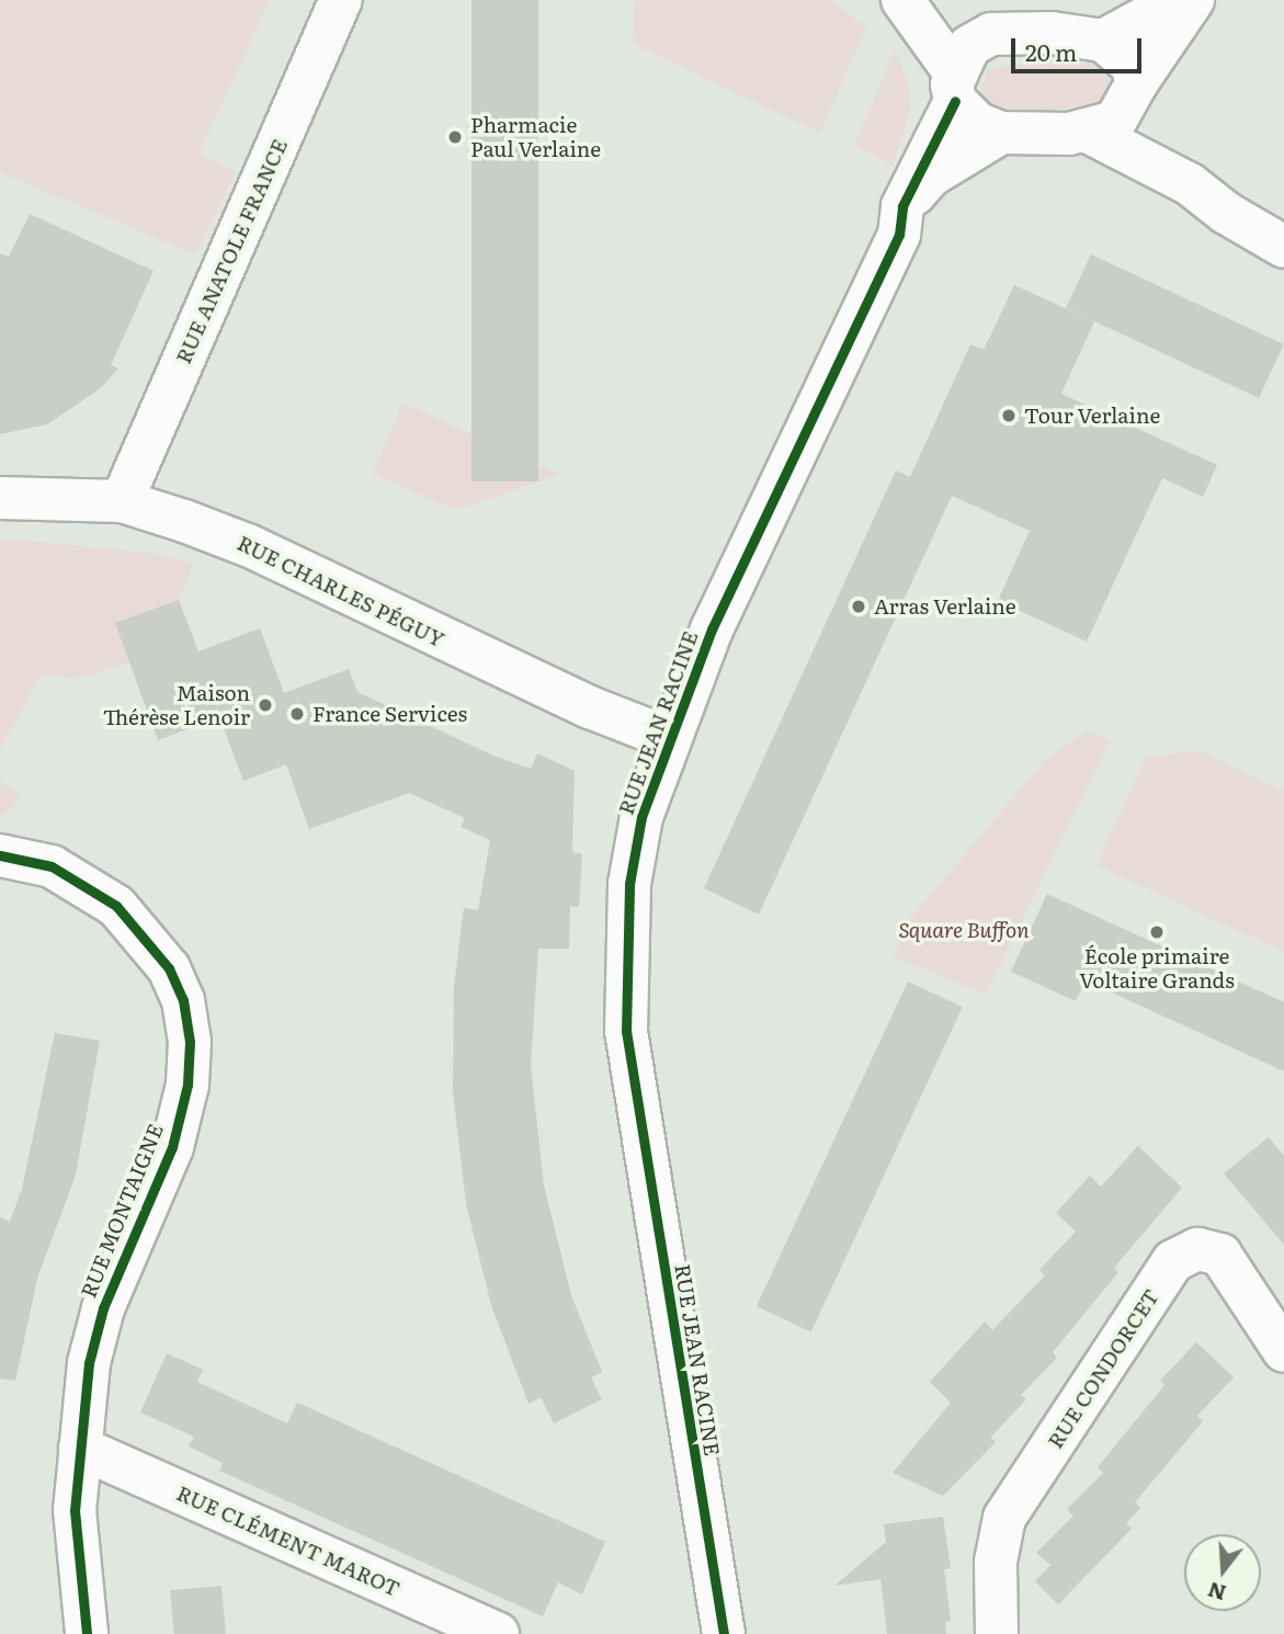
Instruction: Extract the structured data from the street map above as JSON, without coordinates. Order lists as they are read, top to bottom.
{
  "streets": {
    "street": [
      "RUE ANATOLE FRANCE",
      "RUE CHARLES PÉGUY",
      "RUE JEAN RACINE",
      "RUE MONTAIGNE",
      "RUE CONDORCET",
      "RUE CLÉMENT MAROT"
    ]
  },
  "crossings": [
    ["RUE ANATOLE FRANCE", "RUE CHARLES PÉGUY"],
    ["RUE CHARLES PÉGUY", "RUE JEAN RACINE"],
    ["RUE MONTAIGNE", "RUE CLÉMENT MAROT"]
  ],
  "parks": ["Square Buffon"],
  "places": [
    "Pharmacie Paul Verlaine",
    "Tour Verlaine",
    "Arras Verlaine",
    "Maison Thérèse Lenoir",
    "France Services",
    "École primaire Voltaire Grands"
  ],
  "scale_bar": "20 m",
  "north": "bottom"
}
